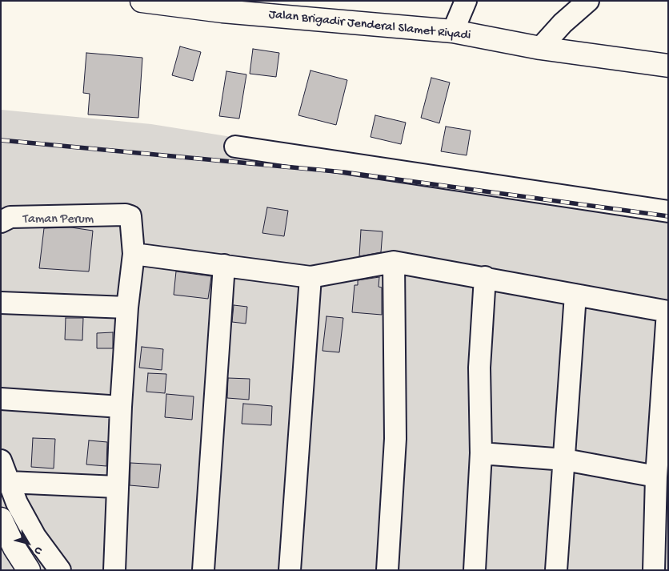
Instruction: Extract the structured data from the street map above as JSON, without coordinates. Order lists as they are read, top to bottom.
{
  "streets": {
    "main road": ["Jalan Brigadir Jenderal Slamet Riyadi"]
  },
  "parks": ["Taman Perum"],
  "north": "bottom right"
}
